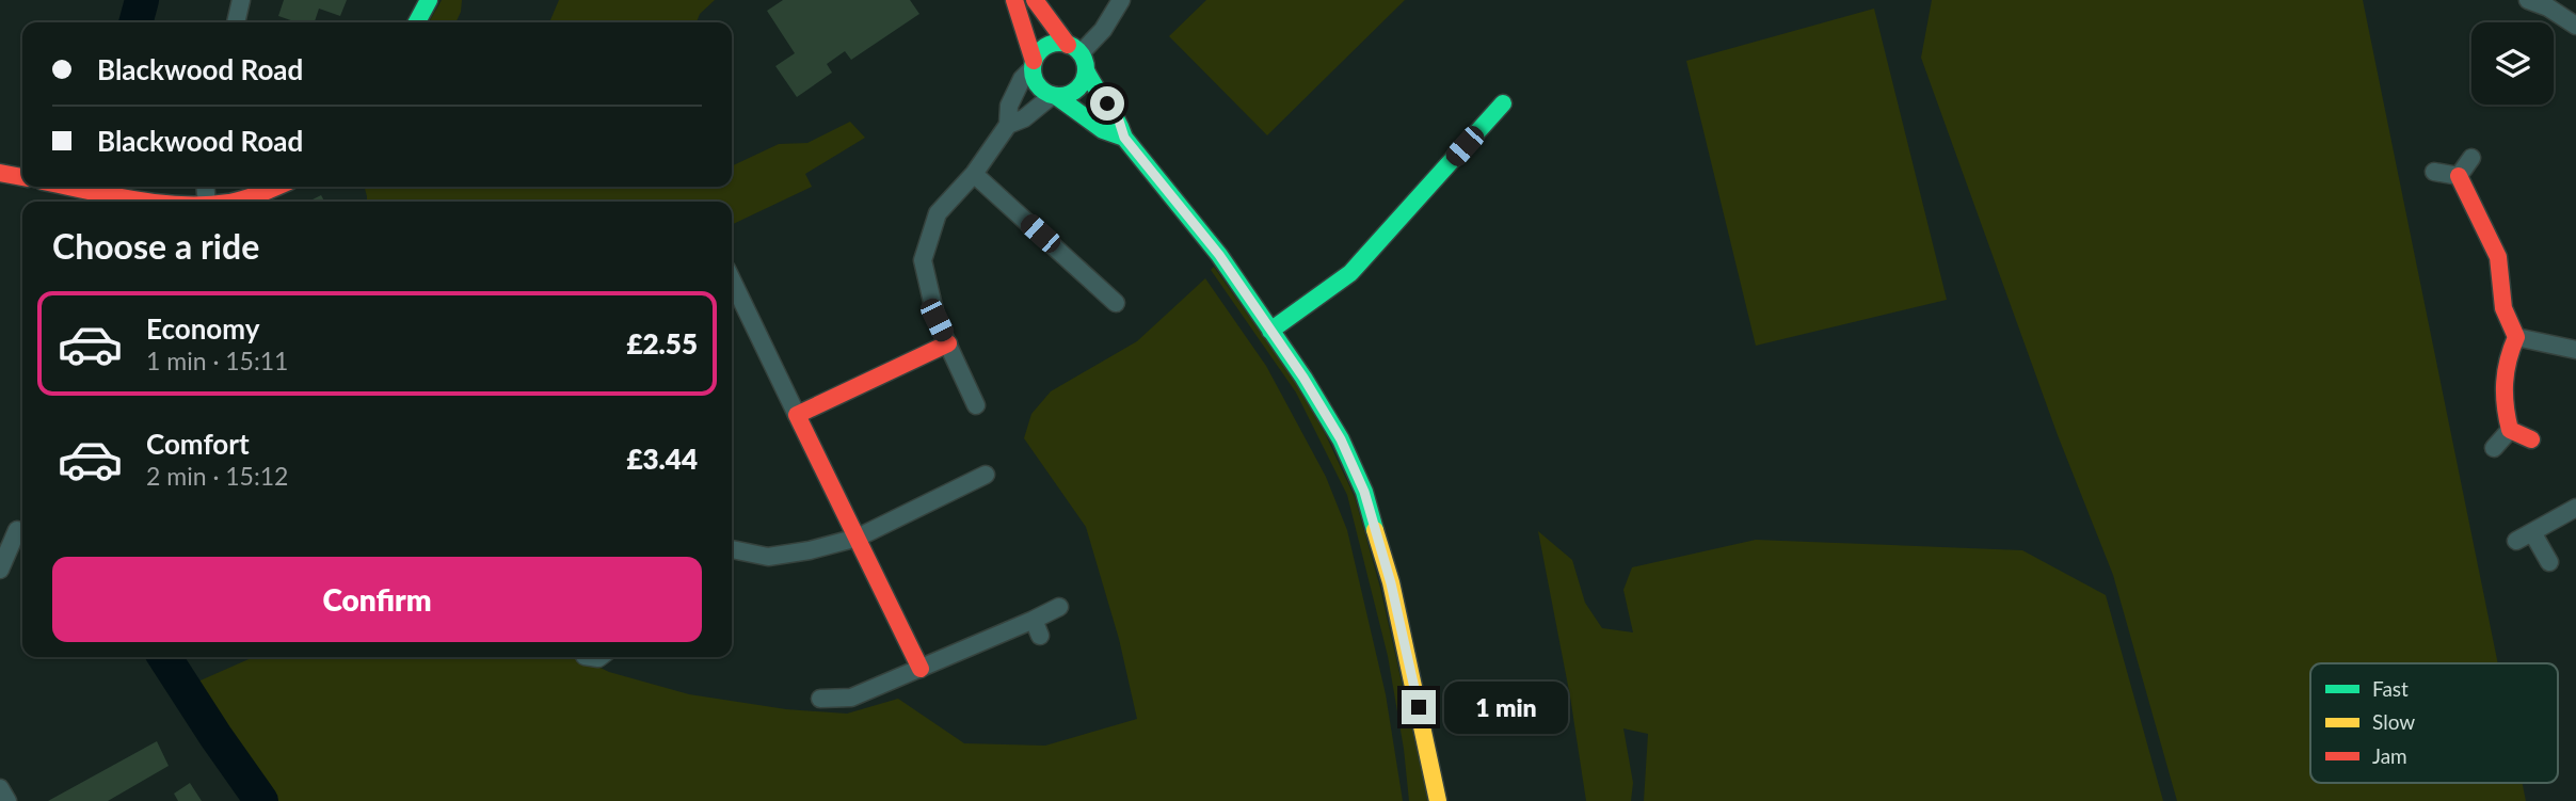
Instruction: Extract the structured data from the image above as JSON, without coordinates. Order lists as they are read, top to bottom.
{
  "legend": ["Fast", "Slow", "Jam"],
  "page": {
    "banner": ["Blackwood Road", "Blackwood Road"],
    "heading": "Choose a ride",
    "list": [
      {
        "name": "Economy",
        "note": "1 min · 15:11",
        "value": "£2.55"
      },
      {
        "name": "Comfort",
        "note": "2 min · 15:12",
        "value": "£3.44"
      }
    ],
    "buttons": "Confirm",
    "bubble": "1 min"
  }
}
